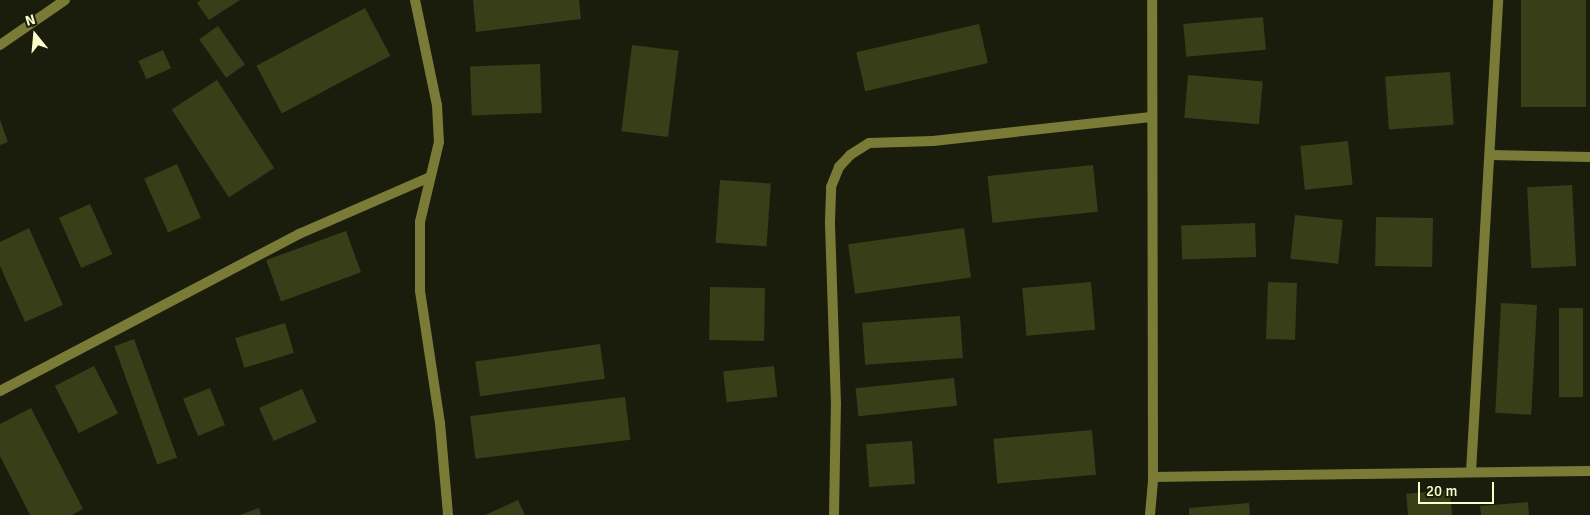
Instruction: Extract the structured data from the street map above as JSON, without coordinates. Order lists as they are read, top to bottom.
{
  "scale_bar": "20 m",
  "north": "top"
}
